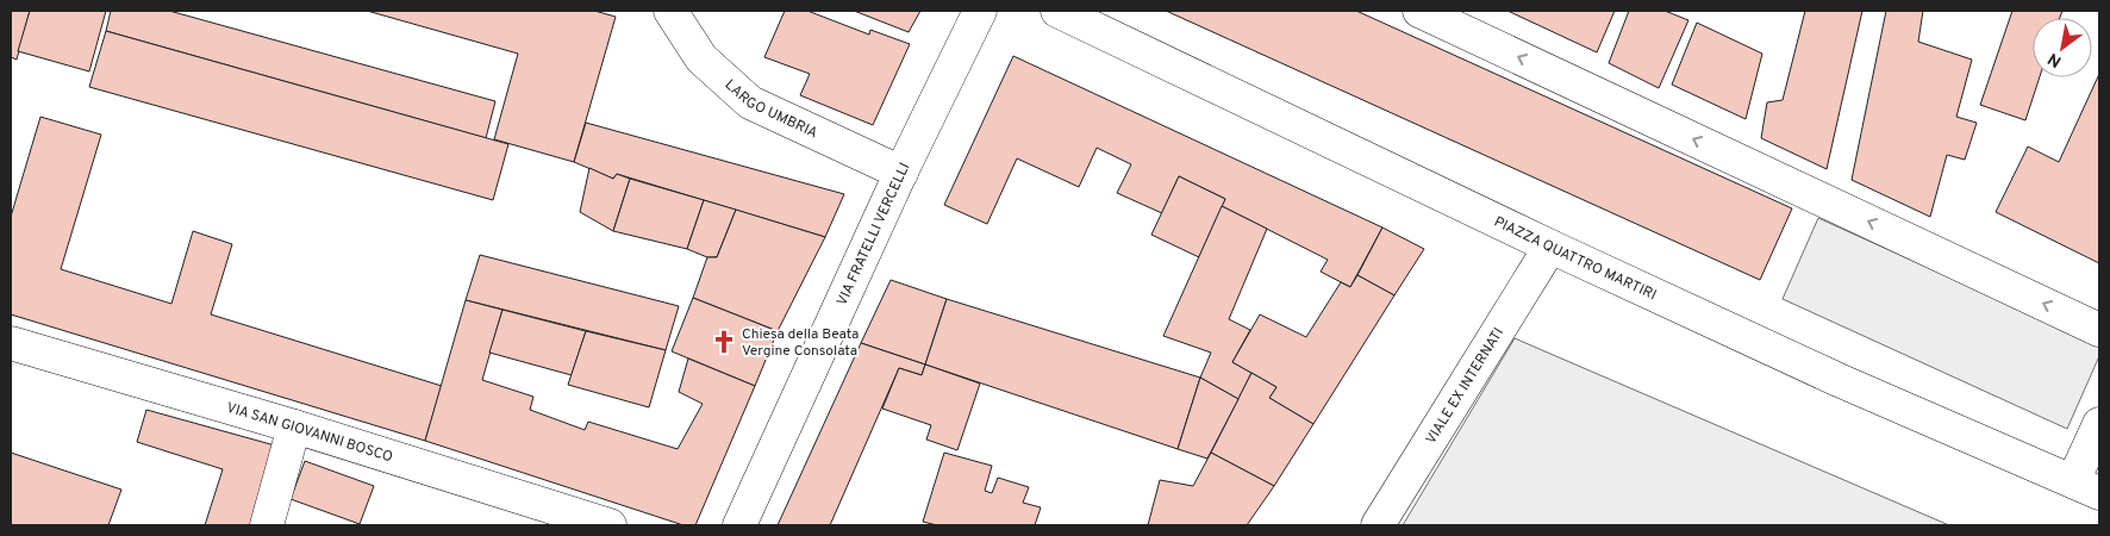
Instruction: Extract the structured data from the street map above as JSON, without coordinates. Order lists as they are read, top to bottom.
{
  "streets": {
    "street": [
      "LARGO UMBRIA",
      "VIA FRATELLI VERCELLI",
      "PIAZZA QUATTRO MARTIRI",
      "VIALE EX INTERNATI",
      "VIA SAN GIOVANNI BOSCO"
    ]
  },
  "crossings": [
    ["LARGO UMBRIA", "VIA FRATELLI VERCELLI"],
    ["PIAZZA QUATTRO MARTIRI", "VIALE EX INTERNATI"]
  ],
  "places": {
    "church": ["Chiesa della Beata Vergine Consolata"]
  },
  "north": "bottom left"
}
